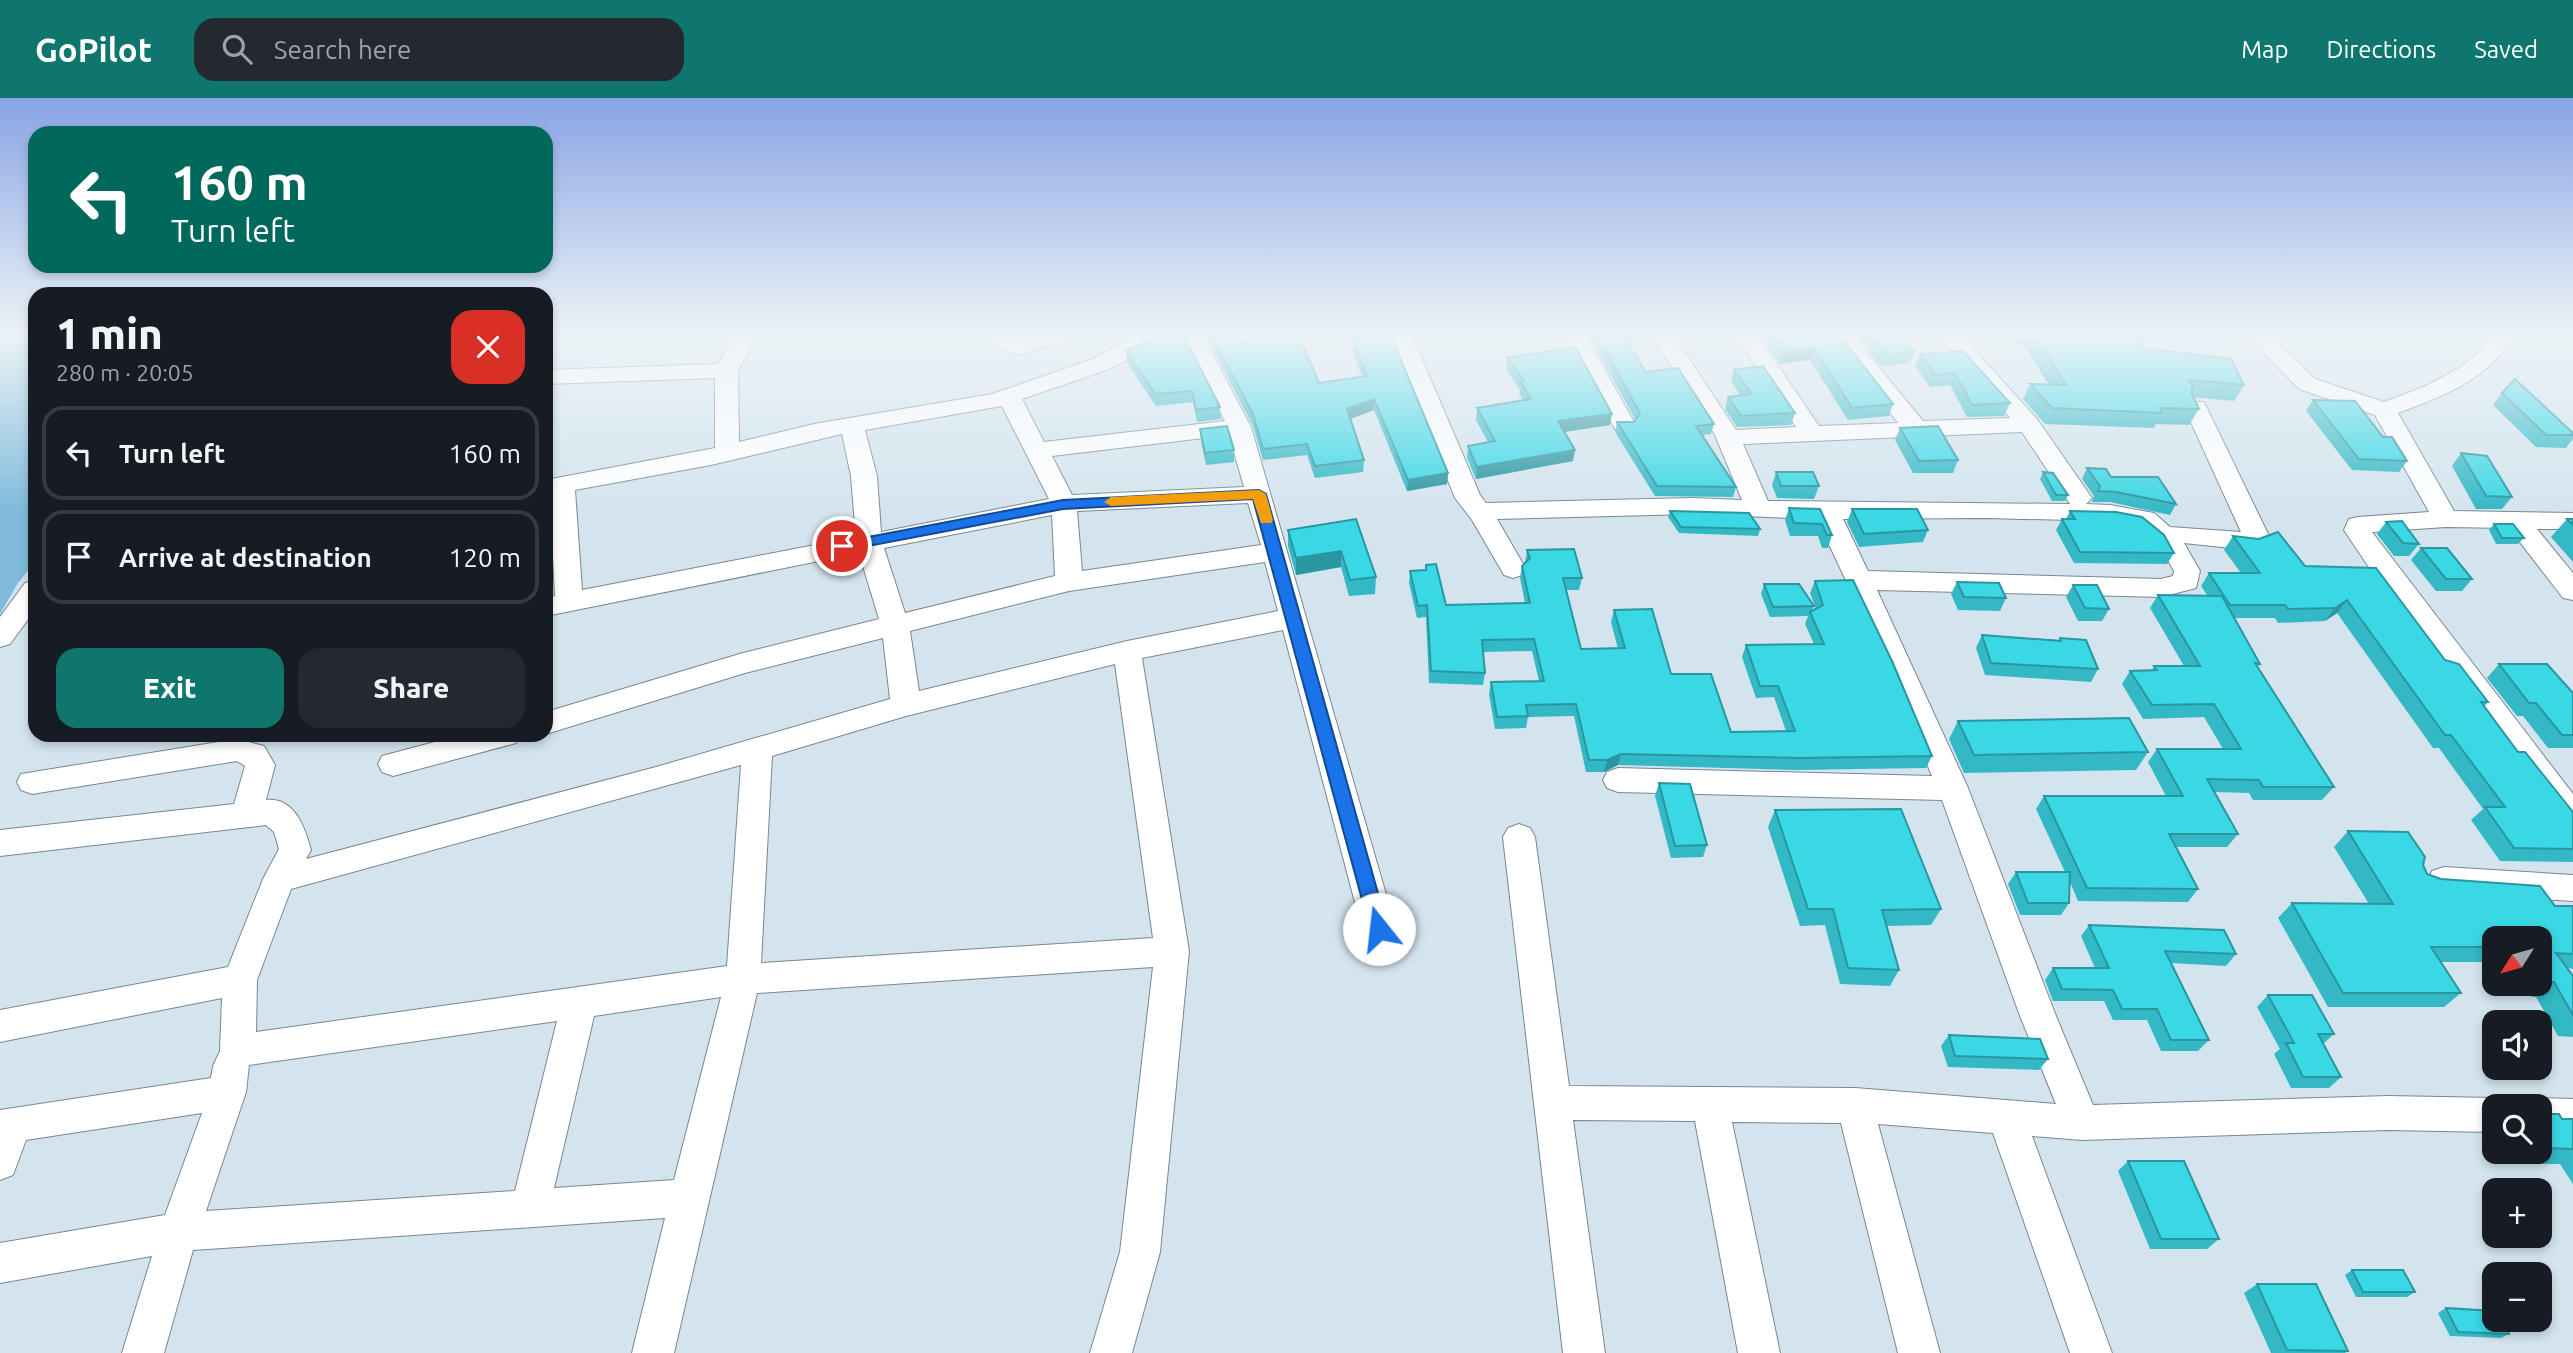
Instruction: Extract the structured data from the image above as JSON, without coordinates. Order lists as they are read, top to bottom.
{
  "north": "bottom left",
  "page": {
    "header": "GoPilot",
    "search": "Search here",
    "nav": ["Map", "Directions", "Saved"],
    "turn": ["160 m", "Turn left"],
    "heading": ["1 min", "280 m · 20:05"],
    "list": [
      {
        "name": "Turn left",
        "value": "160 m"
      },
      {
        "name": "Arrive at destination",
        "value": "120 m"
      }
    ],
    "buttons": ["Exit", "Share"],
    "map_buttons": ["+", "−"]
  }
}
